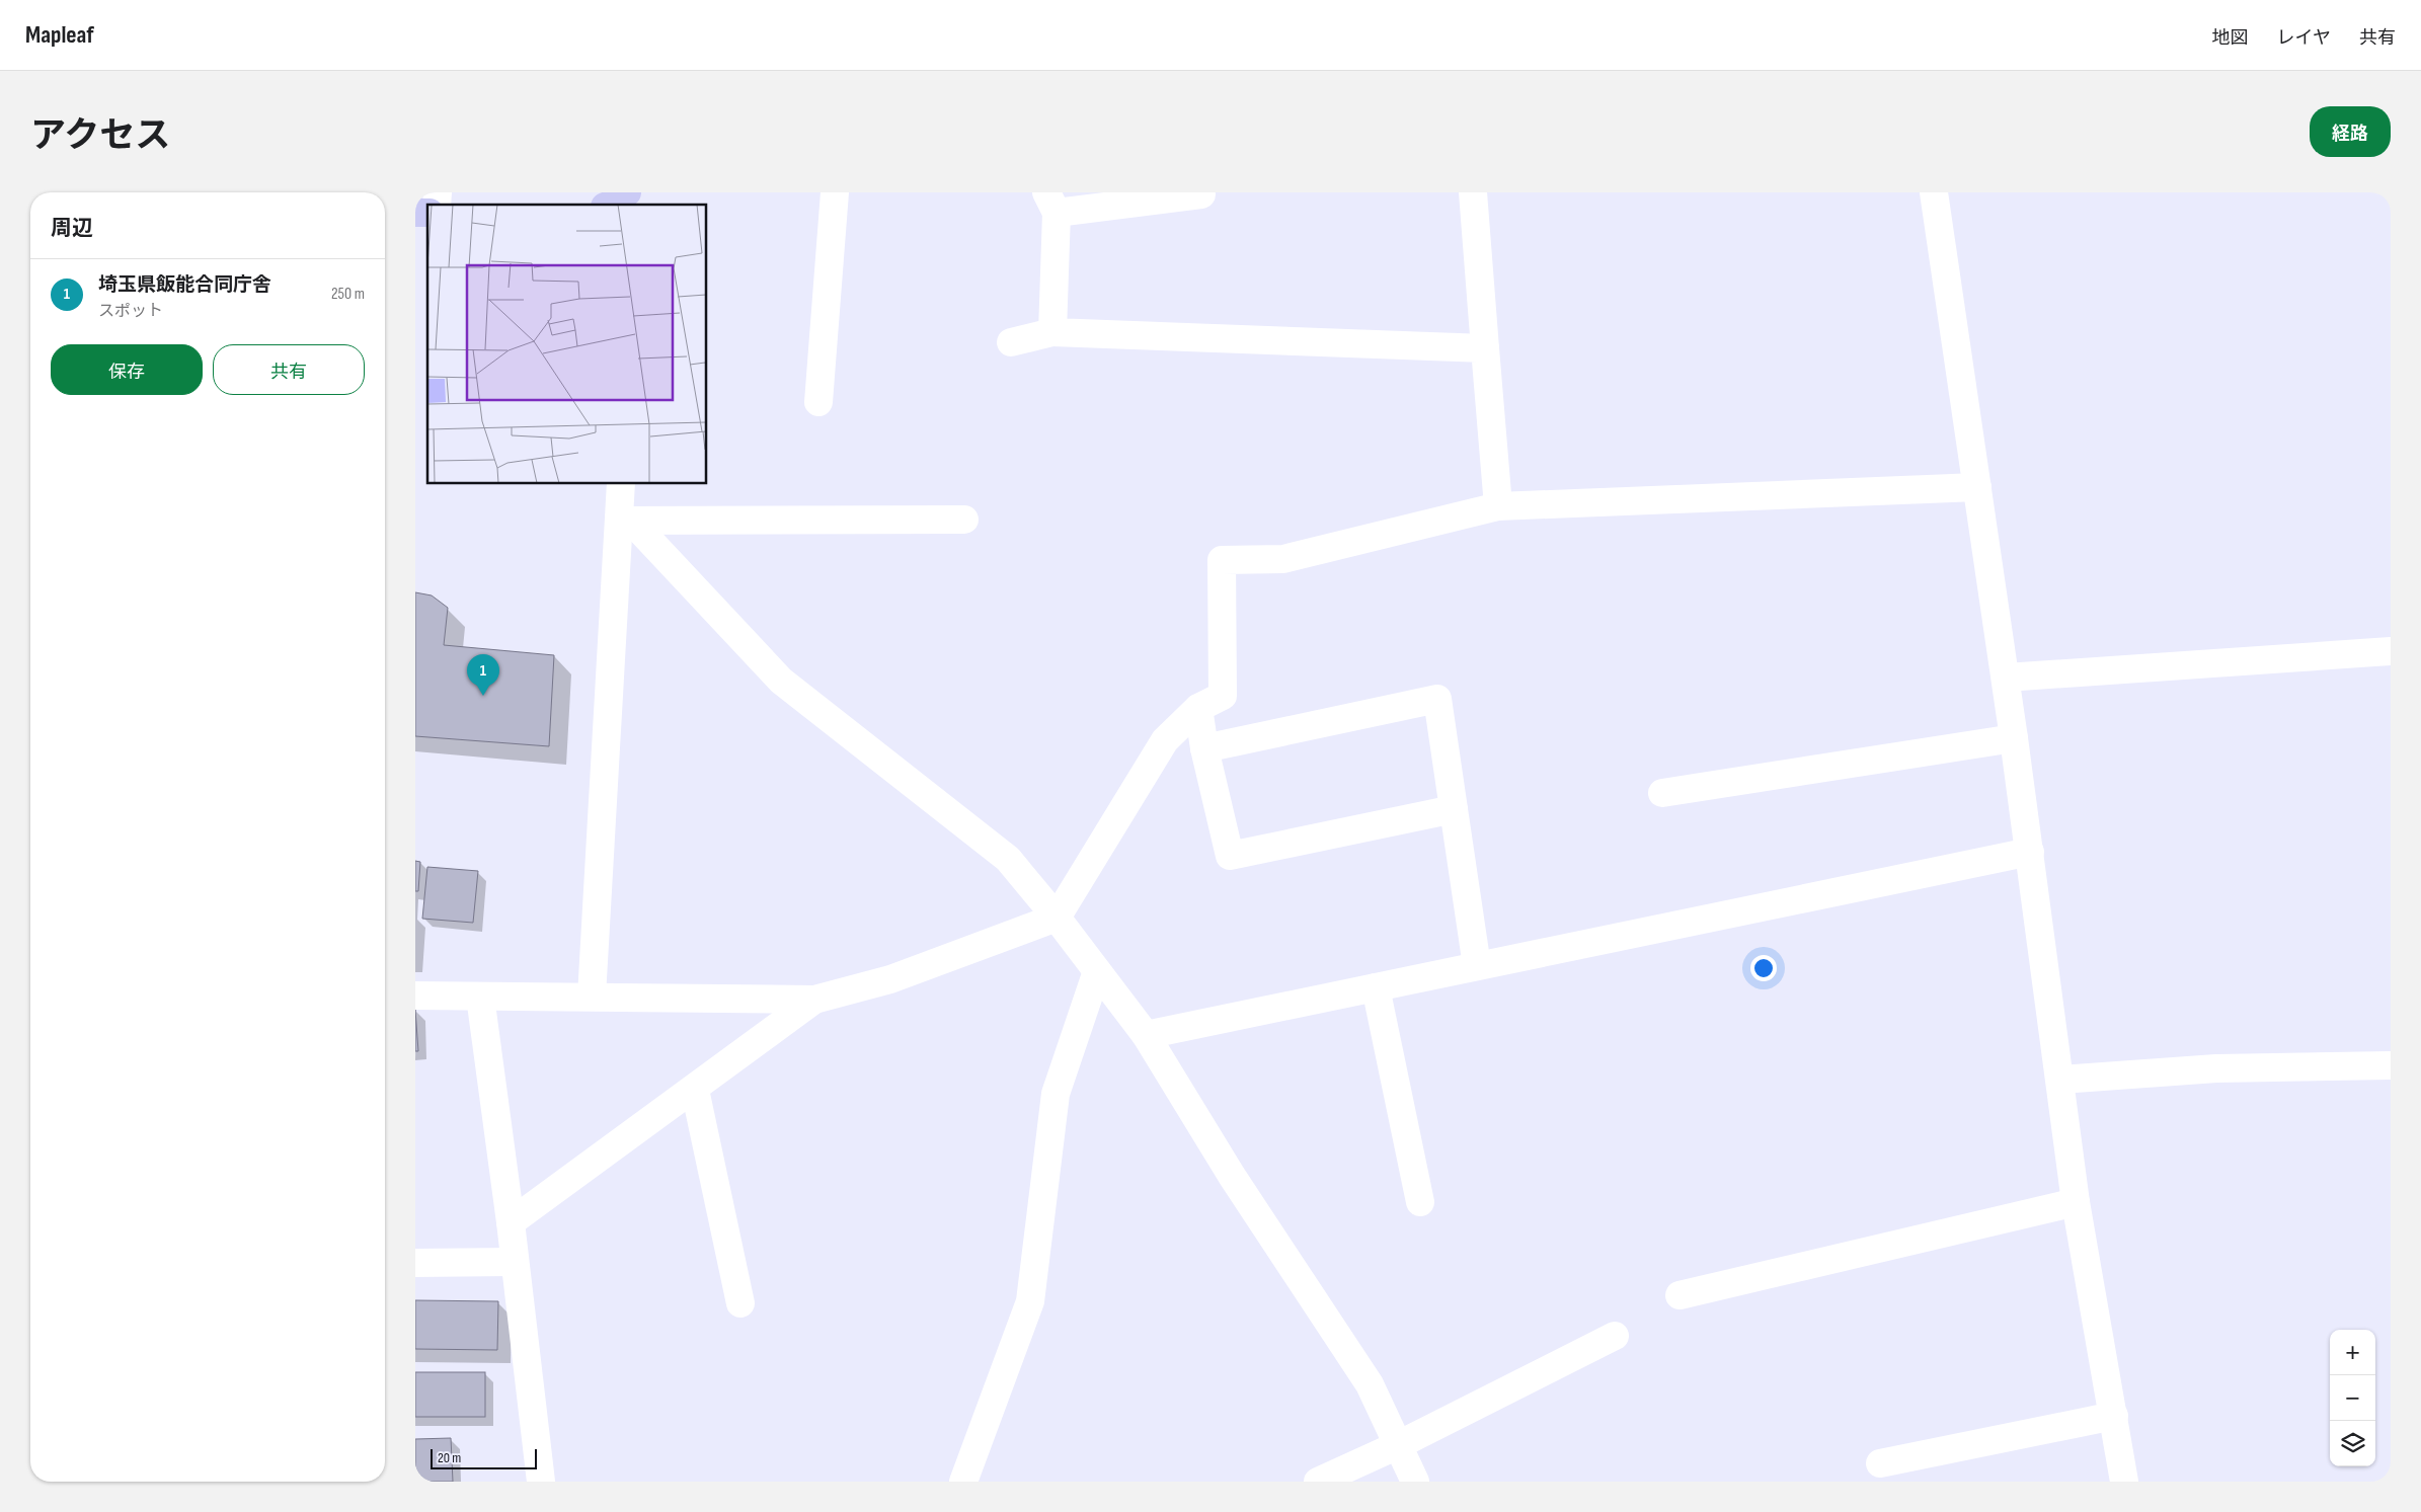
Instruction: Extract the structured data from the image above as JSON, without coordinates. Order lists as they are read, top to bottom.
{
  "scale_bar": "20 m",
  "page": {
    "header": "Mapleaf",
    "nav": ["地図", "レイヤ", "共有"],
    "title": "アクセス",
    "buttons": [
      "経路",
      ["保存", "共有"]
    ],
    "heading": "周辺",
    "list": [
      {
        "mark": "1",
        "name": "埼玉県飯能合同庁舎",
        "note": "スポット",
        "value": "250 m"
      }
    ],
    "pins": "1",
    "map_buttons": ["+", "−"],
    "scale": "20 m"
  }
}
